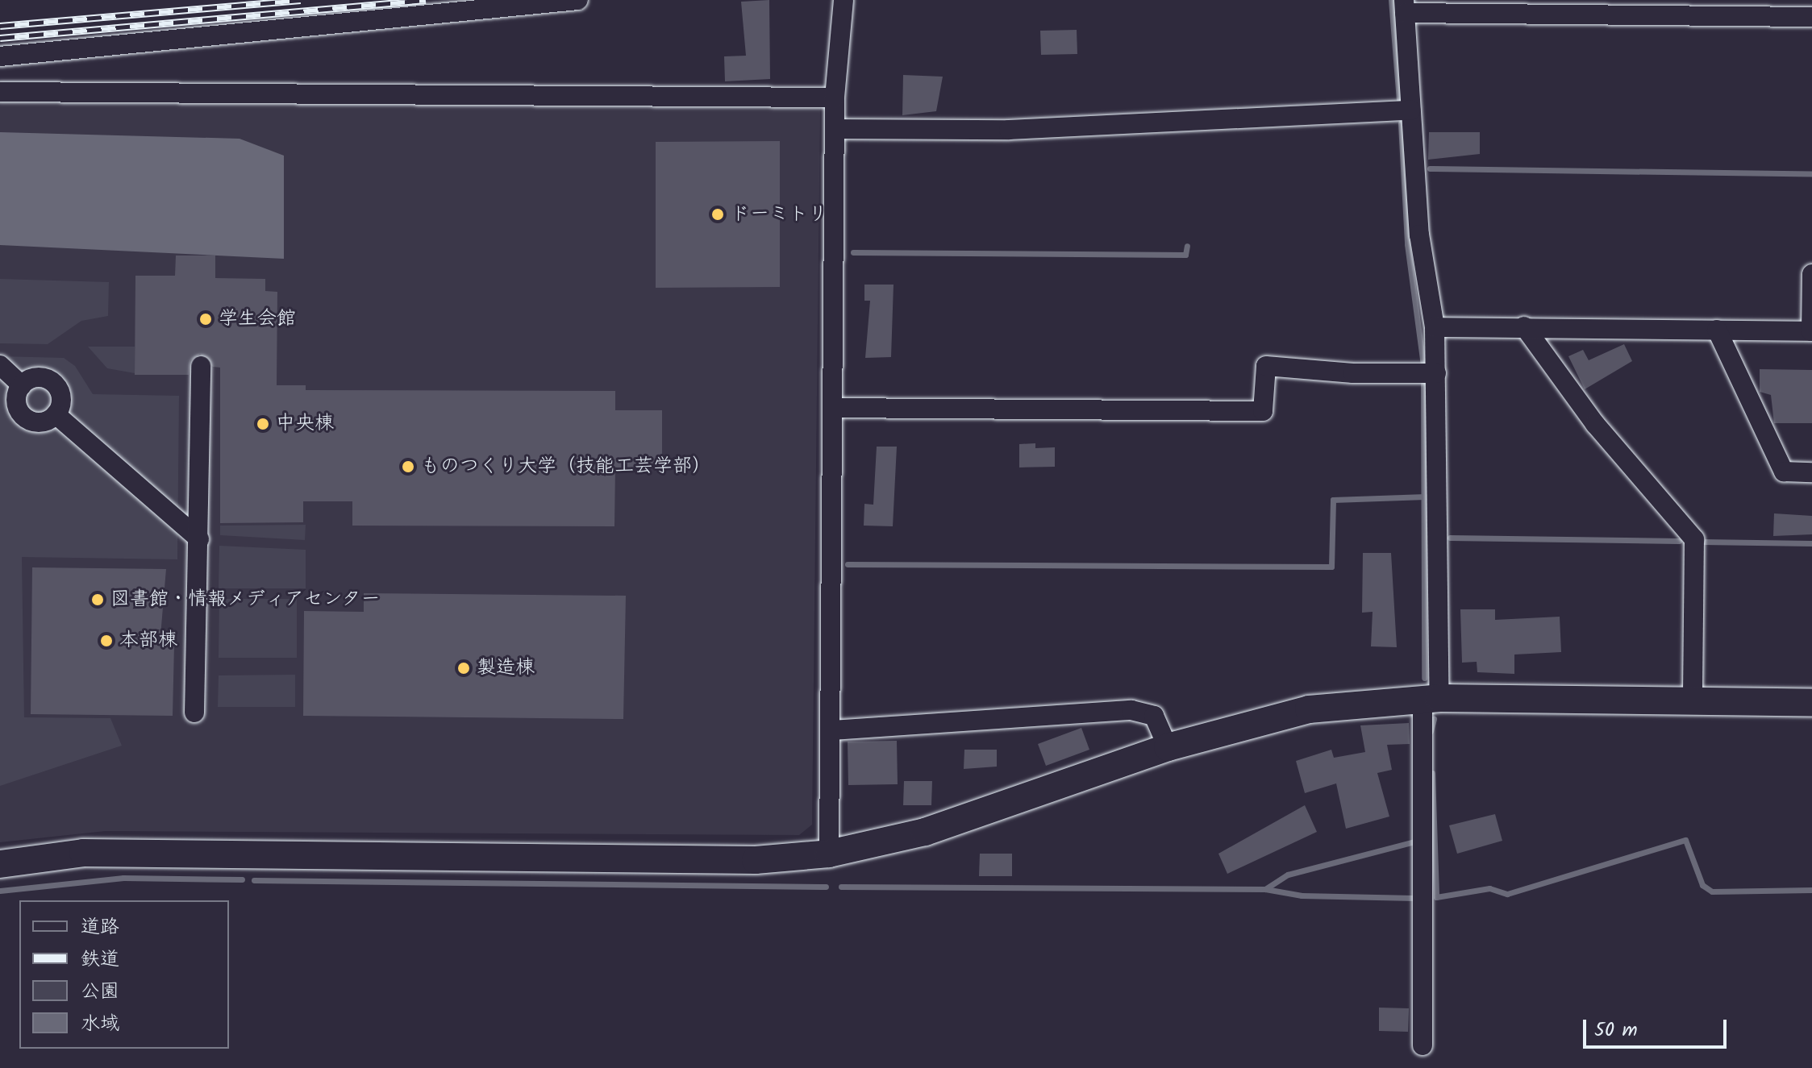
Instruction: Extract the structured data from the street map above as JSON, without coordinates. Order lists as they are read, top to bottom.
{
  "places": [
    "ドーミトリ",
    "学生会館",
    "中央棟",
    "ものつくり大学（技能工芸学部）",
    "図書館・情報メディアセンター",
    "本部棟",
    "製造棟"
  ],
  "legend": [
    "道路",
    "鉄道",
    "公園",
    "水域"
  ],
  "scale_bar": "50 m"
}
